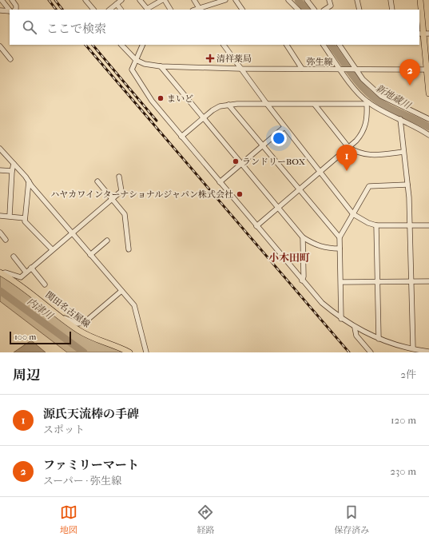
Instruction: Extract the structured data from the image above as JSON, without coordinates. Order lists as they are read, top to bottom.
{
  "streets": {
    "main road": ["関田名古屋線"],
    "street": ["弥生線"]
  },
  "districts": ["小木田町"],
  "water": ["新地蔵川", "内津川"],
  "places": {
    "health": ["清祥薬局"],
    "other": ["まいど", "ランドリーBOX", "ハヤカワインターナショナルジャパン株式会社"]
  },
  "scale_bar": "100 m",
  "page": {
    "search": "ここで検索",
    "pins": ["2", "1"],
    "scale": "100 m",
    "heading": ["周辺", "2件"],
    "list": [
      {
        "mark": "1",
        "name": "源氏天流棒の手碑",
        "note": "スポット",
        "value": "120 m"
      },
      {
        "mark": "2",
        "name": "ファミリーマート",
        "note": "スーパー · 弥生線",
        "value": "230 m"
      }
    ],
    "nav": ["地図", "経路", "保存済み"]
  }
}
